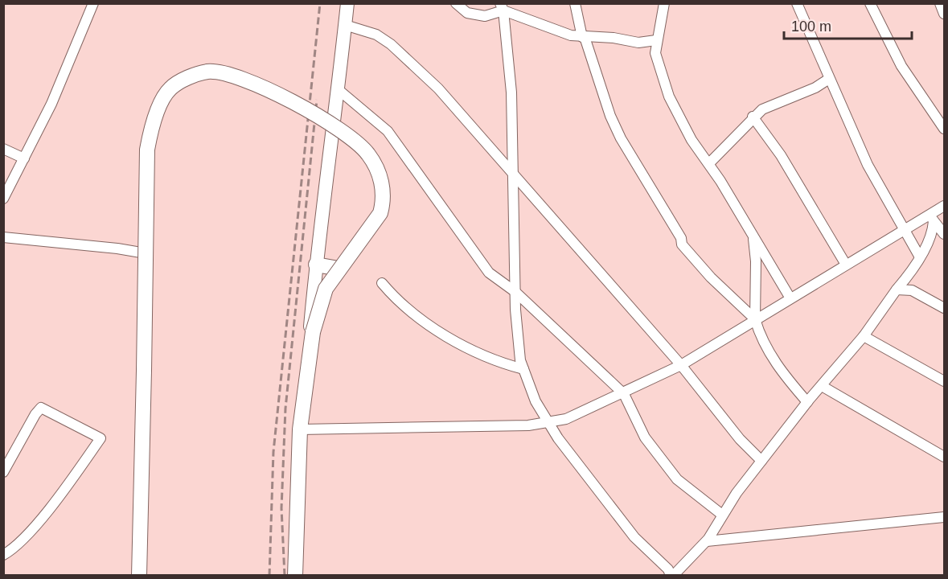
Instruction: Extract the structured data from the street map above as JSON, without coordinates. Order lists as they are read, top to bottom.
{
  "scale_bar": "100 m"
}
